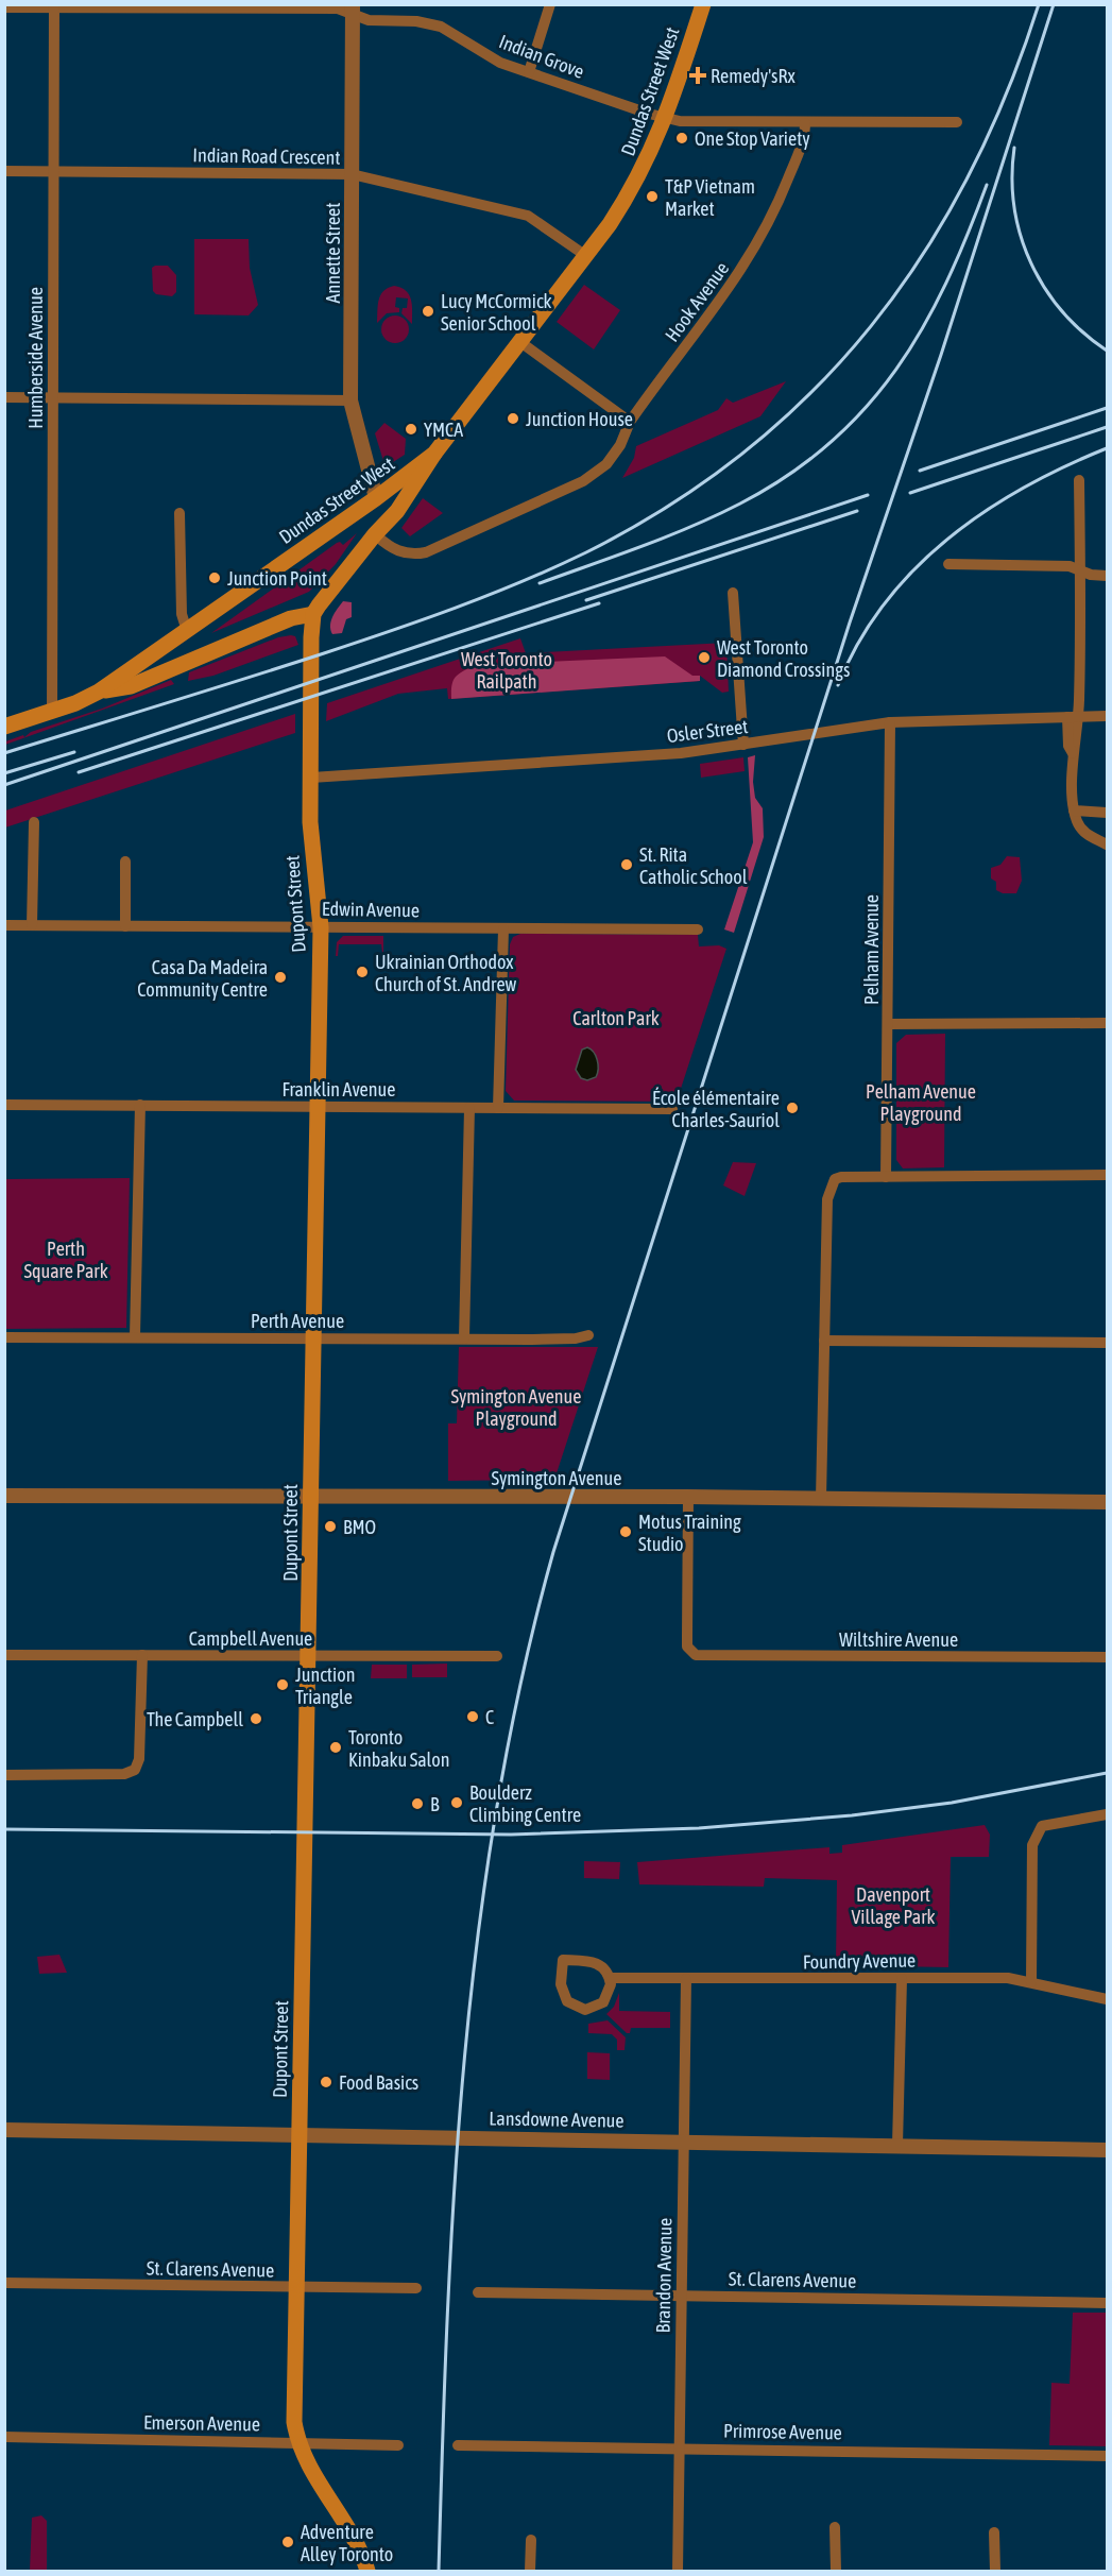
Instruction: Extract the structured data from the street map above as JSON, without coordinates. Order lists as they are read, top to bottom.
{
  "streets": {
    "main road": ["Dundas Street West", "Dupont Street"],
    "street": [
      "Indian Grove",
      "Indian Road Crescent",
      "Annette Street",
      "Hook Avenue",
      "Humberside Avenue",
      "Osler Street",
      "Edwin Avenue",
      "Pelham Avenue",
      "Franklin Avenue",
      "Perth Avenue",
      "Symington Avenue",
      "Campbell Avenue",
      "Wiltshire Avenue",
      "Foundry Avenue",
      "Lansdowne Avenue",
      "St. Clarens Avenue",
      "Brandon Avenue",
      "Emerson Avenue",
      "Primrose Avenue"
    ]
  },
  "crossings": [
    ["Indian Grove", "Dundas Street West"],
    ["Indian Grove", "Annette Street"],
    ["Indian Grove", "Hook Avenue"],
    ["Indian Grove", "Humberside Avenue"],
    ["Dundas Street West", "Indian Road Crescent"],
    ["Dundas Street West", "Annette Street"],
    ["Dundas Street West", "Humberside Avenue"],
    ["Indian Road Crescent", "Annette Street"],
    ["Indian Road Crescent", "Humberside Avenue"],
    ["Osler Street", "Dupont Street"],
    ["Osler Street", "Pelham Avenue"],
    ["Dupont Street", "Edwin Avenue"],
    ["Dupont Street", "Franklin Avenue"],
    ["Dupont Street", "Perth Avenue"],
    ["Dupont Street", "Symington Avenue"],
    ["Dupont Street", "Campbell Avenue"],
    ["Dupont Street", "Lansdowne Avenue"],
    ["Dupont Street", "St. Clarens Avenue"],
    ["Dupont Street", "Emerson Avenue"],
    ["Symington Avenue", "Wiltshire Avenue"],
    ["Foundry Avenue", "Brandon Avenue"],
    ["Lansdowne Avenue", "Brandon Avenue"],
    ["St. Clarens Avenue", "Brandon Avenue"],
    ["Brandon Avenue", "Primrose Avenue"]
  ],
  "parks": [
    "West Toronto Railpath",
    "Carlton Park",
    "Pelham Avenue Playground",
    "Perth Square Park",
    "Symington Avenue Playground",
    "Davenport Village Park"
  ],
  "places": {
    "health": ["Remedy'sRx"],
    "other": [
      "One Stop Variety",
      "T&P Vietnam Market",
      "Lucy McCormick Senior School",
      "Junction House",
      "YMCA",
      "Junction Point",
      "West Toronto Diamond Crossings",
      "St. Rita Catholic School",
      "Ukrainian Orthodox Church of St. Andrew",
      "Casa Da Madeira Community Centre",
      "École élémentaire Charles-Sauriol",
      "BMO",
      "Motus Training Studio",
      "Junction Triangle",
      "C",
      "The Campbell",
      "Toronto Kinbaku Salon",
      "Boulderz Climbing Centre",
      "B",
      "Food Basics",
      "Adventure Alley Toronto"
    ]
  }
}
